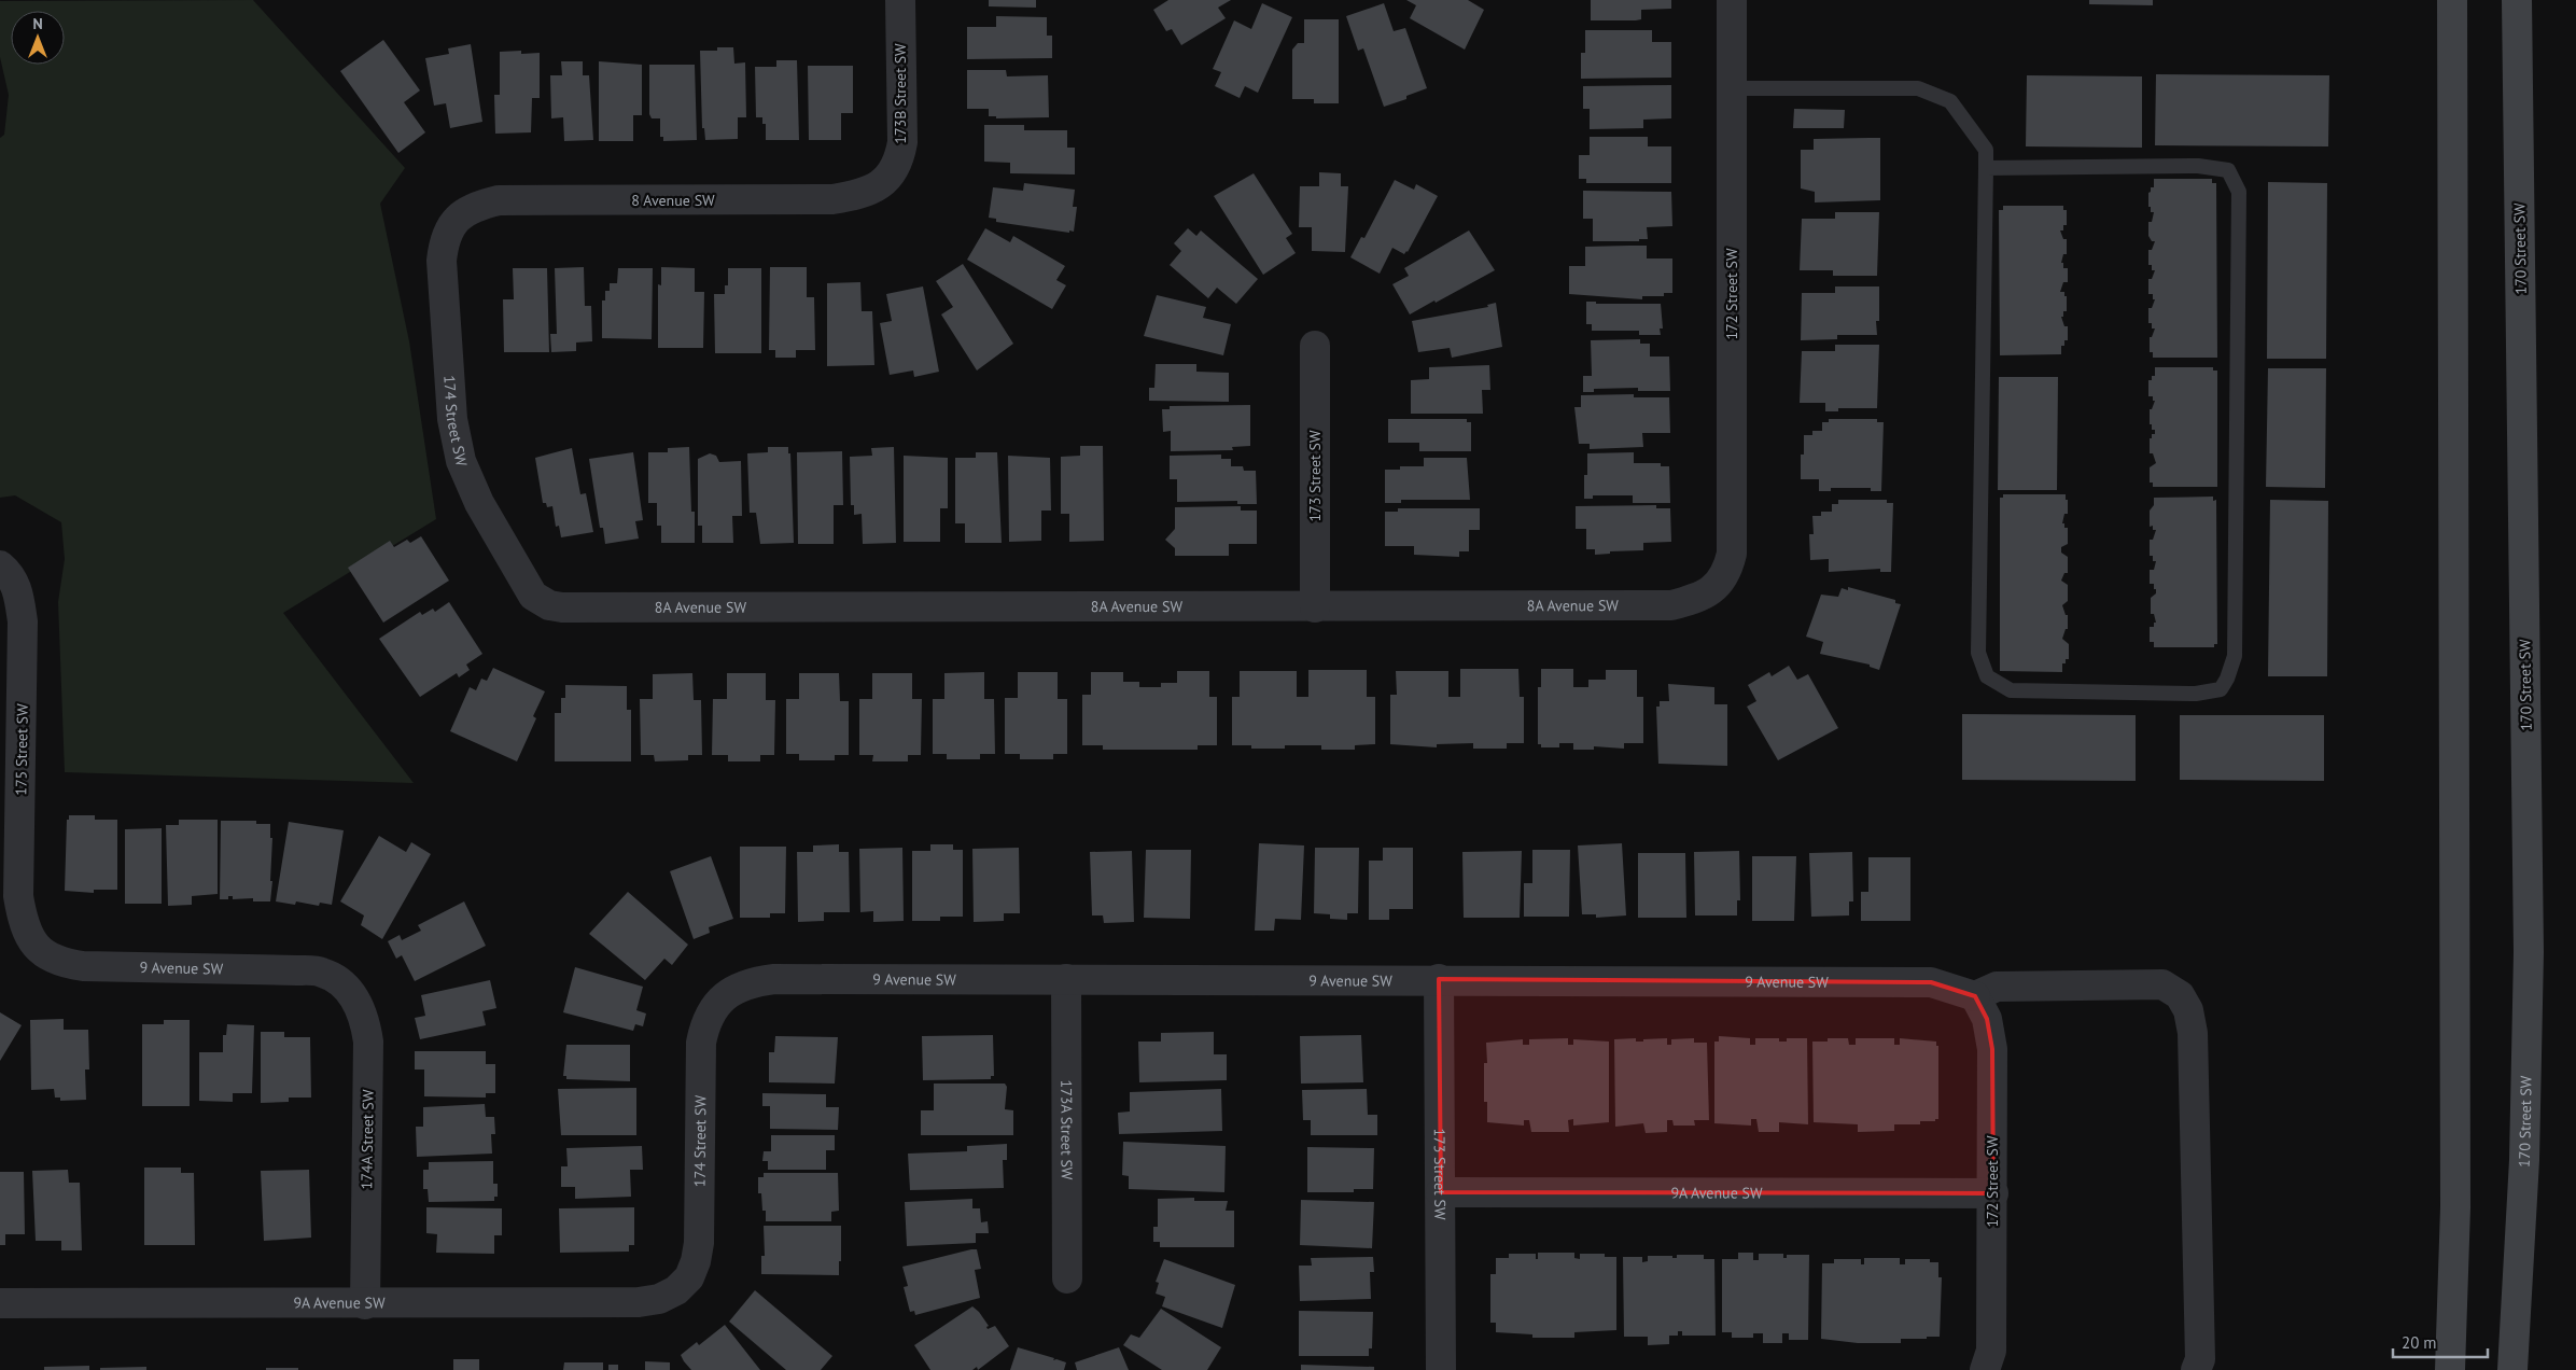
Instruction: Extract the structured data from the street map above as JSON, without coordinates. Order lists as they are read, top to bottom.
{
  "streets": {
    "main road": ["170 Street SW"],
    "street": [
      "173B Street SW",
      "8 Avenue SW",
      "172 Street SW",
      "174 Street SW",
      "173 Street SW",
      "8A Avenue SW",
      "175 Street SW",
      "9 Avenue SW",
      "173A Street SW",
      "174A Street SW",
      "9A Avenue SW"
    ]
  },
  "crossings": [
    ["173B Street SW", "8 Avenue SW"],
    ["8 Avenue SW", "174 Street SW"],
    ["172 Street SW", "8A Avenue SW"],
    ["172 Street SW", "9 Avenue SW"],
    ["172 Street SW", "9A Avenue SW"],
    ["174 Street SW", "8A Avenue SW"],
    ["174 Street SW", "9 Avenue SW"],
    ["174 Street SW", "9A Avenue SW"],
    ["173 Street SW", "8A Avenue SW"],
    ["173 Street SW", "9 Avenue SW"],
    ["173 Street SW", "9A Avenue SW"],
    ["175 Street SW", "9 Avenue SW"],
    ["9 Avenue SW", "173A Street SW"],
    ["9 Avenue SW", "174A Street SW"],
    ["174A Street SW", "9A Avenue SW"]
  ],
  "scale_bar": "20 m",
  "north": "top"
}
